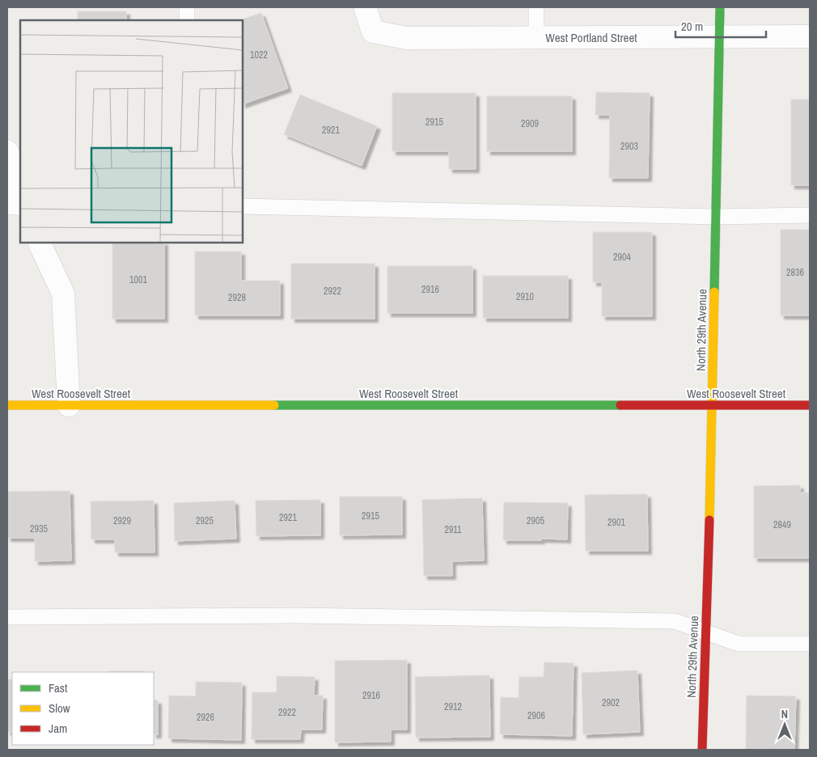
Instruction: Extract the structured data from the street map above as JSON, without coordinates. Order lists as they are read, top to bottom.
{
  "streets": {
    "street": ["West Portland Street", "North 29th Avenue", "West Roosevelt Street"]
  },
  "crossings": [
    ["West Portland Street", "North 29th Avenue"],
    ["North 29th Avenue", "West Roosevelt Street"]
  ],
  "house_numbers": [
    "1022",
    "2915",
    "2909",
    "2921",
    "2903",
    "2904",
    "2836",
    "1001",
    "2916",
    "2922",
    "2910",
    "2928",
    "2915",
    "2921",
    "2929",
    "2925",
    "2905",
    "2901",
    "2849",
    "2935",
    "2911",
    "2916",
    "2902",
    "2912",
    "2922",
    "2906",
    "2926"
  ],
  "legend": ["Fast", "Slow", "Jam"],
  "scale_bar": "20 m",
  "north": "top"
}
